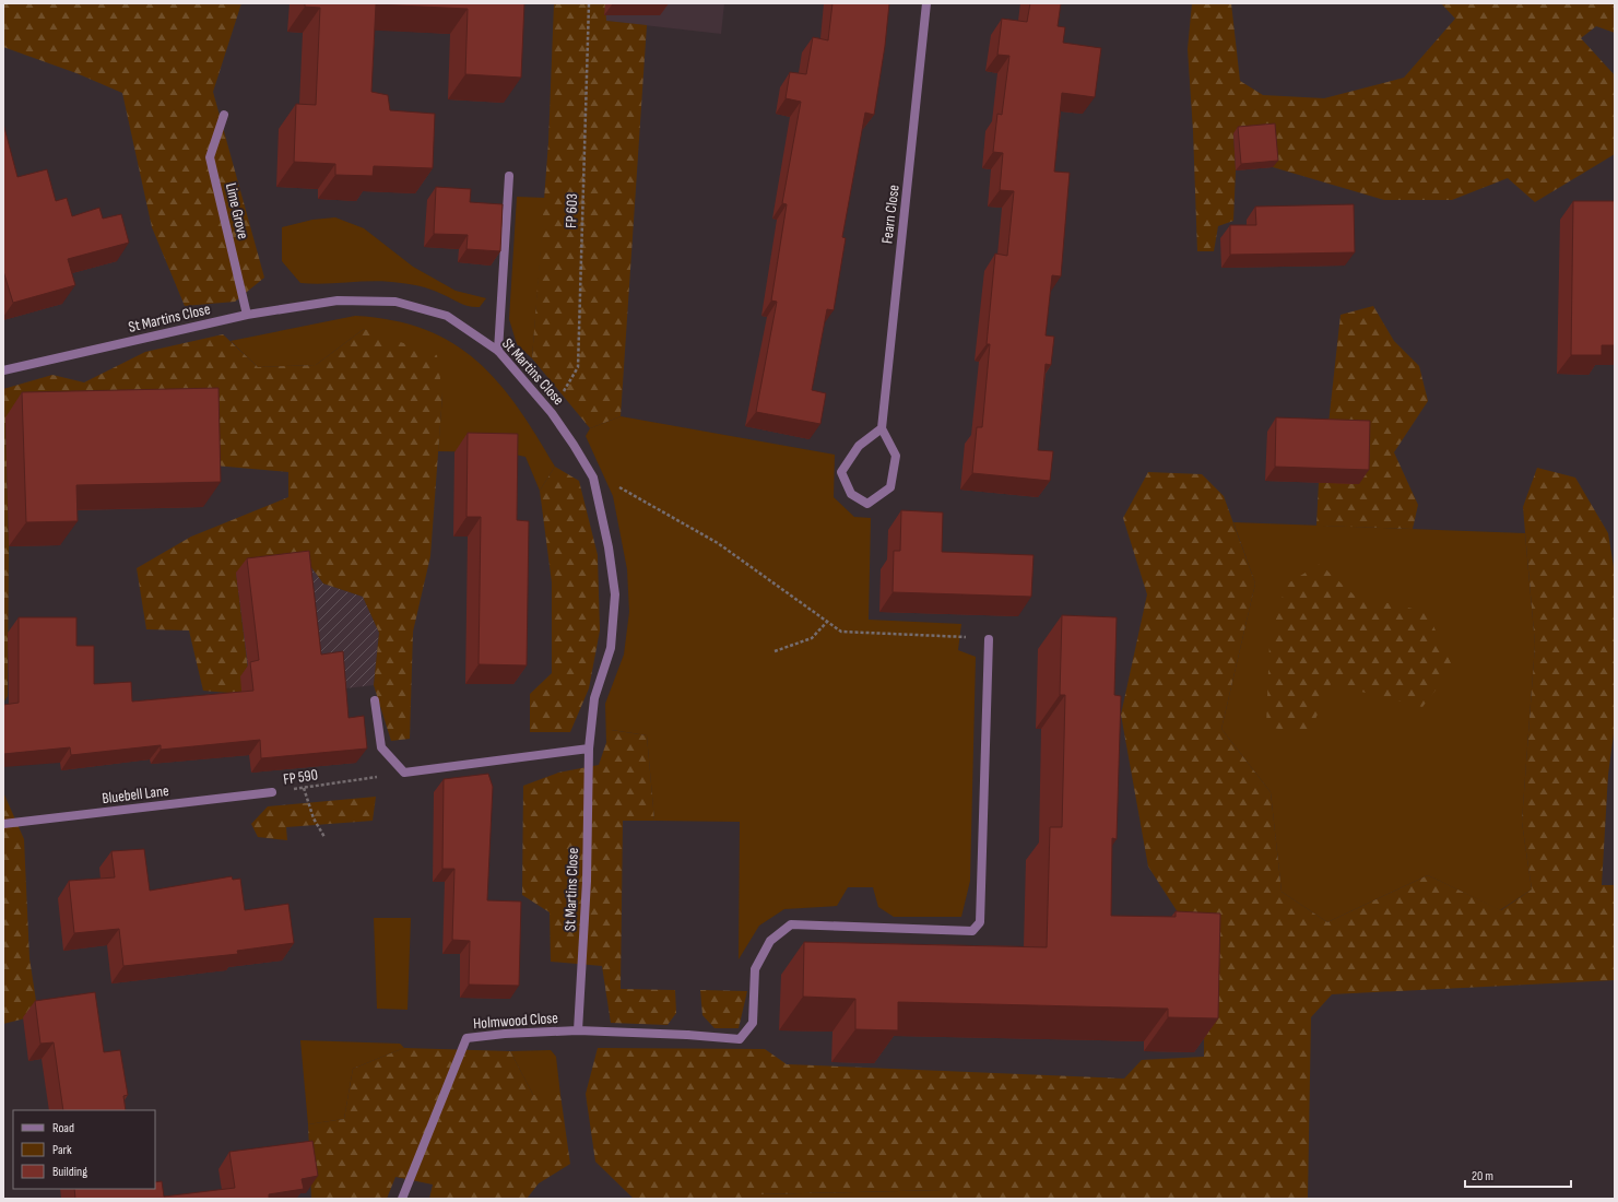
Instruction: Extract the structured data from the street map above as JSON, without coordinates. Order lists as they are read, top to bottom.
{
  "streets": {
    "street": [
      "Lime Grove",
      "Fearn Close",
      "St Martins Close",
      "Bluebell Lane",
      "Holmwood Close"
    ],
    "path": ["FP 603", "FP 590"]
  },
  "crossings": [
    ["Lime Grove", "St Martins Close"],
    ["FP 603", "St Martins Close"],
    ["St Martins Close", "Holmwood Close"],
    ["FP 590", "Bluebell Lane"]
  ],
  "legend": ["Road", "Park", "Building"],
  "scale_bar": "20 m"
}
